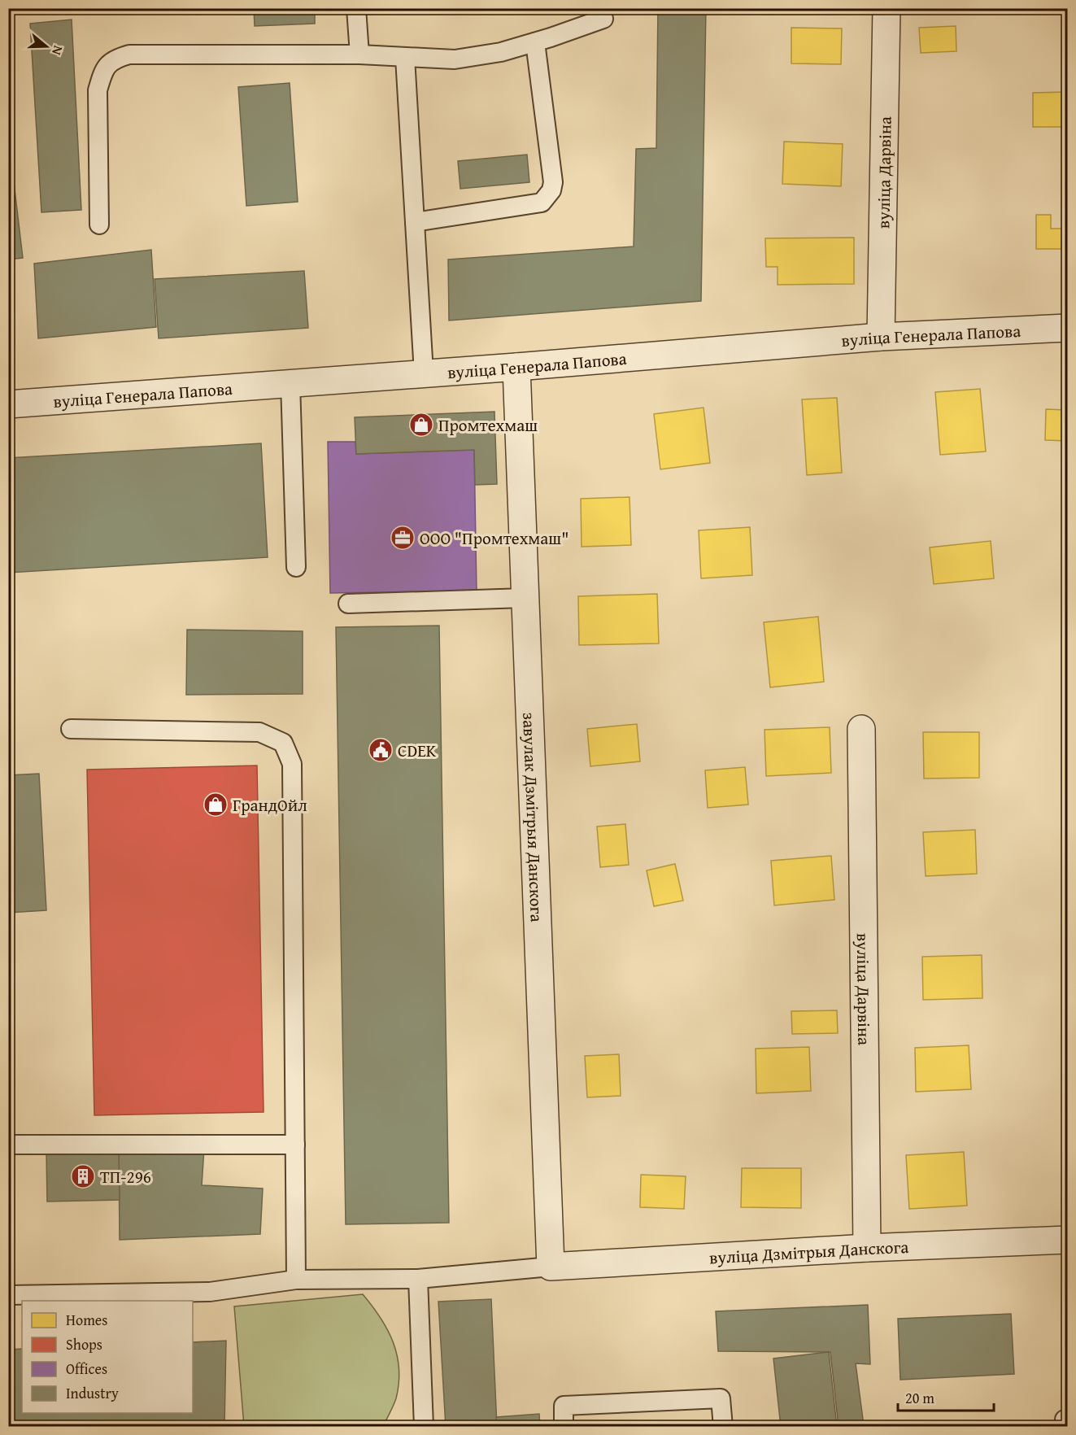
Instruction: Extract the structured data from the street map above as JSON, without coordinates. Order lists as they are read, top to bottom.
{
  "streets": {
    "street": [
      "вуліца Дарвіна",
      "вуліца Генерала Папова",
      "завулак Дзмітрыя Данскога",
      "вуліца Дзмітрыя Данскога"
    ]
  },
  "crossings": [
    ["вуліца Дарвіна", "вуліца Генерала Папова"],
    ["вуліца Дарвіна", "вуліца Дзмітрыя Данскога"],
    ["вуліца Генерала Папова", "завулак Дзмітрыя Данскога"],
    ["завулак Дзмітрыя Данскога", "вуліца Дзмітрыя Данскога"]
  ],
  "places": {
    "shop": ["Промтехмаш", "ГрандОйл"],
    "office": ["ООО \"Промтехмаш\""],
    "public building": ["CDEK"],
    "building": ["ТП-296"]
  },
  "legend": [
    "Homes",
    "Shops",
    "Offices",
    "Industry"
  ],
  "scale_bar": "20 m",
  "north": "right"
}
